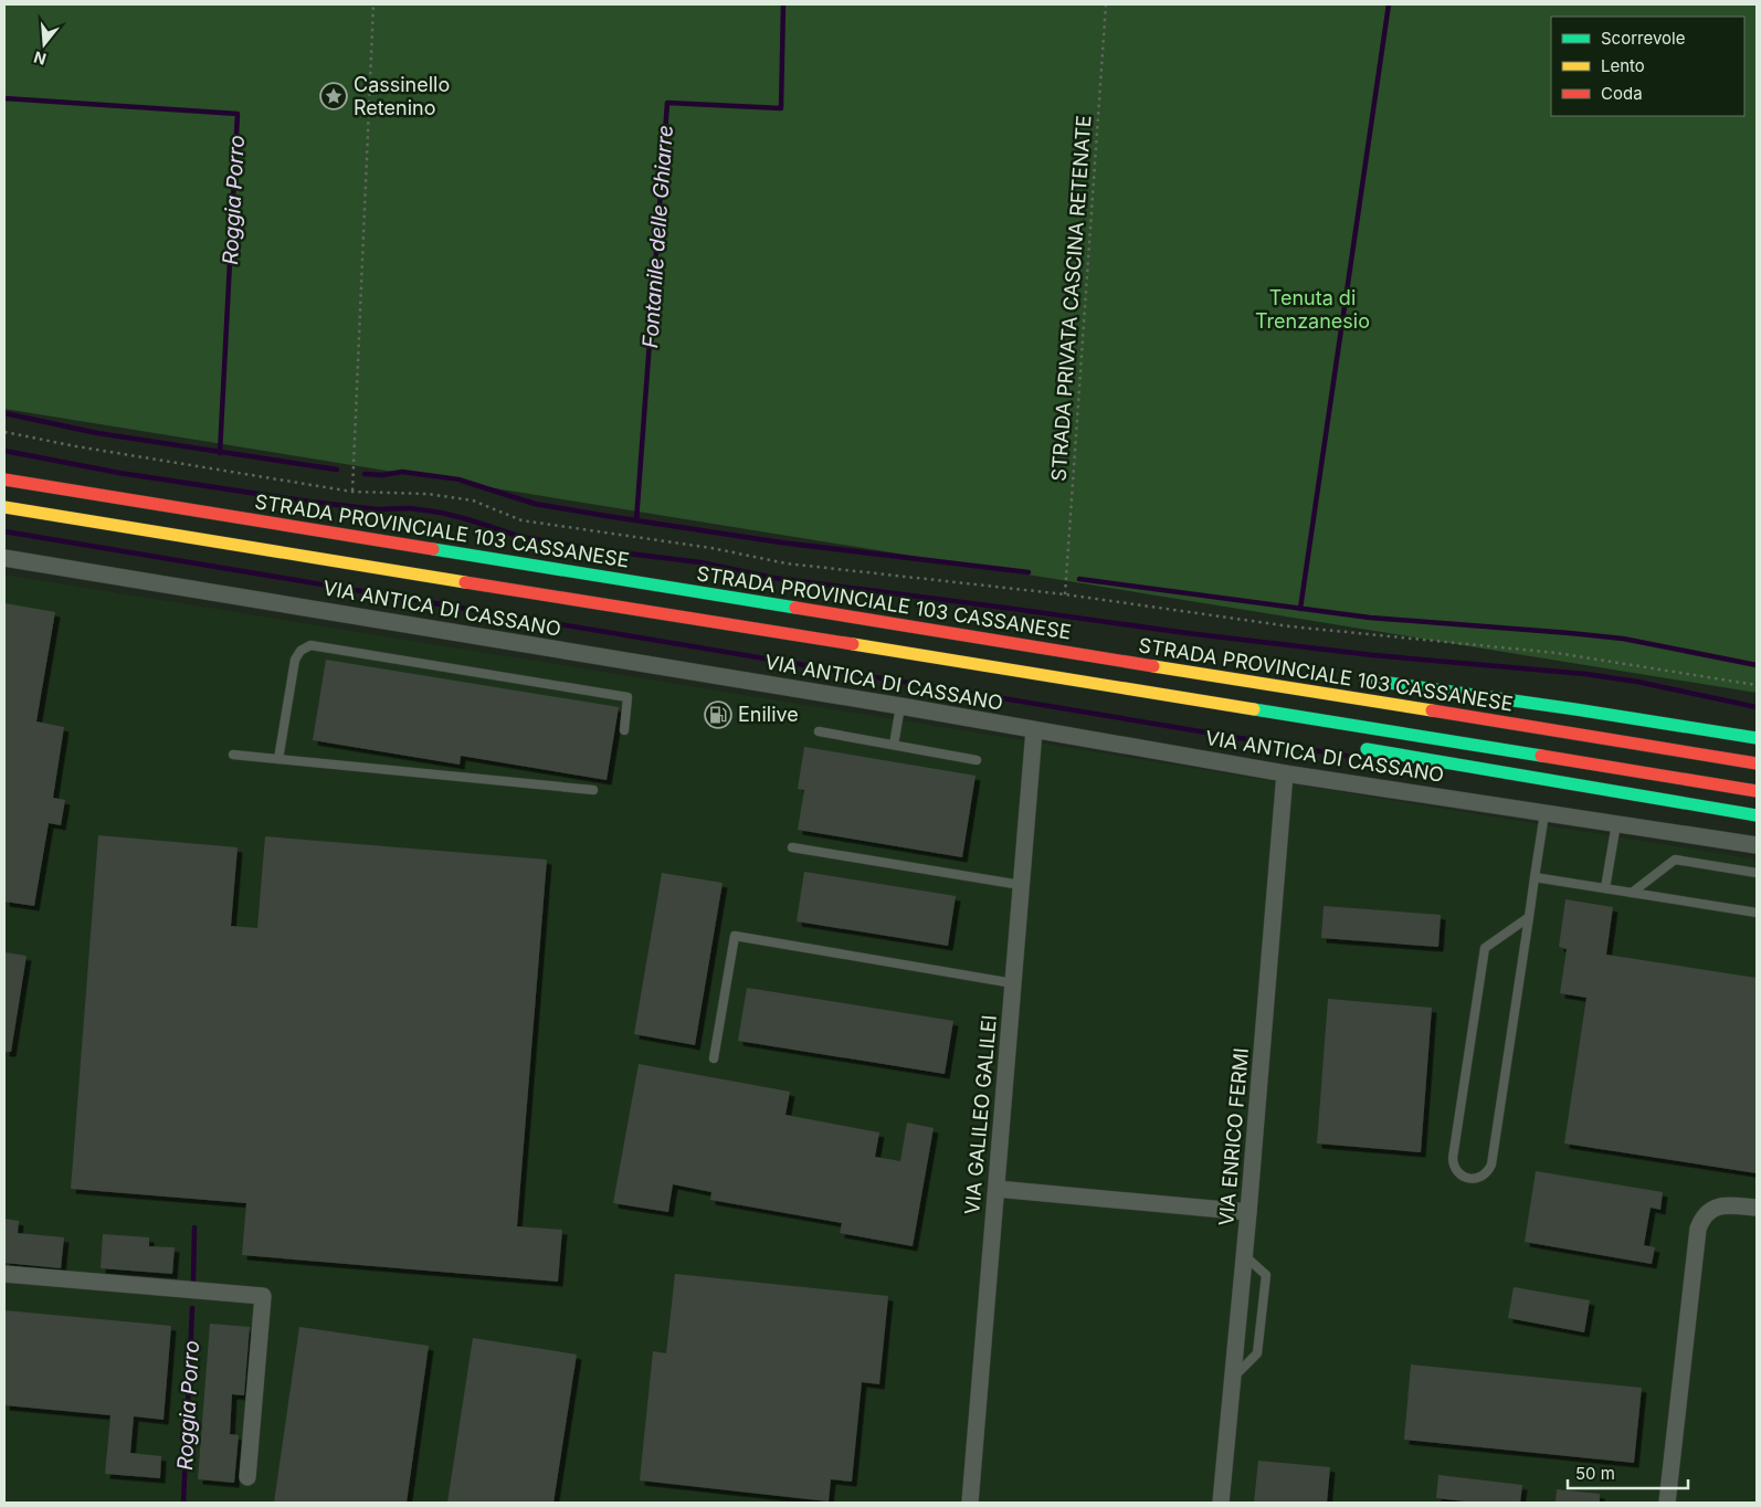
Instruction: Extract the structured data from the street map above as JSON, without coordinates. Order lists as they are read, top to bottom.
{
  "streets": {
    "highway": ["STRADA PROVINCIALE 103 CASSANESE"],
    "street": ["VIA ANTICA DI CASSANO", "VIA GALILEO GALILEI", "VIA ENRICO FERMI"],
    "path": ["STRADA PRIVATA CASCINA RETENATE"]
  },
  "crossings": [
    ["VIA ANTICA DI CASSANO", "VIA GALILEO GALILEI"],
    ["VIA ANTICA DI CASSANO", "VIA ENRICO FERMI"]
  ],
  "water": ["Roggia Porro", "Fontanile delle Ghiarre"],
  "parks": ["Tenuta di Trenzanesio"],
  "places": {
    "place": ["Cassinello Retenino"],
    "fuel station": ["Enilive"]
  },
  "legend": ["Scorrevole", "Lento", "Coda"],
  "scale_bar": "50 m",
  "north": "bottom"
}
